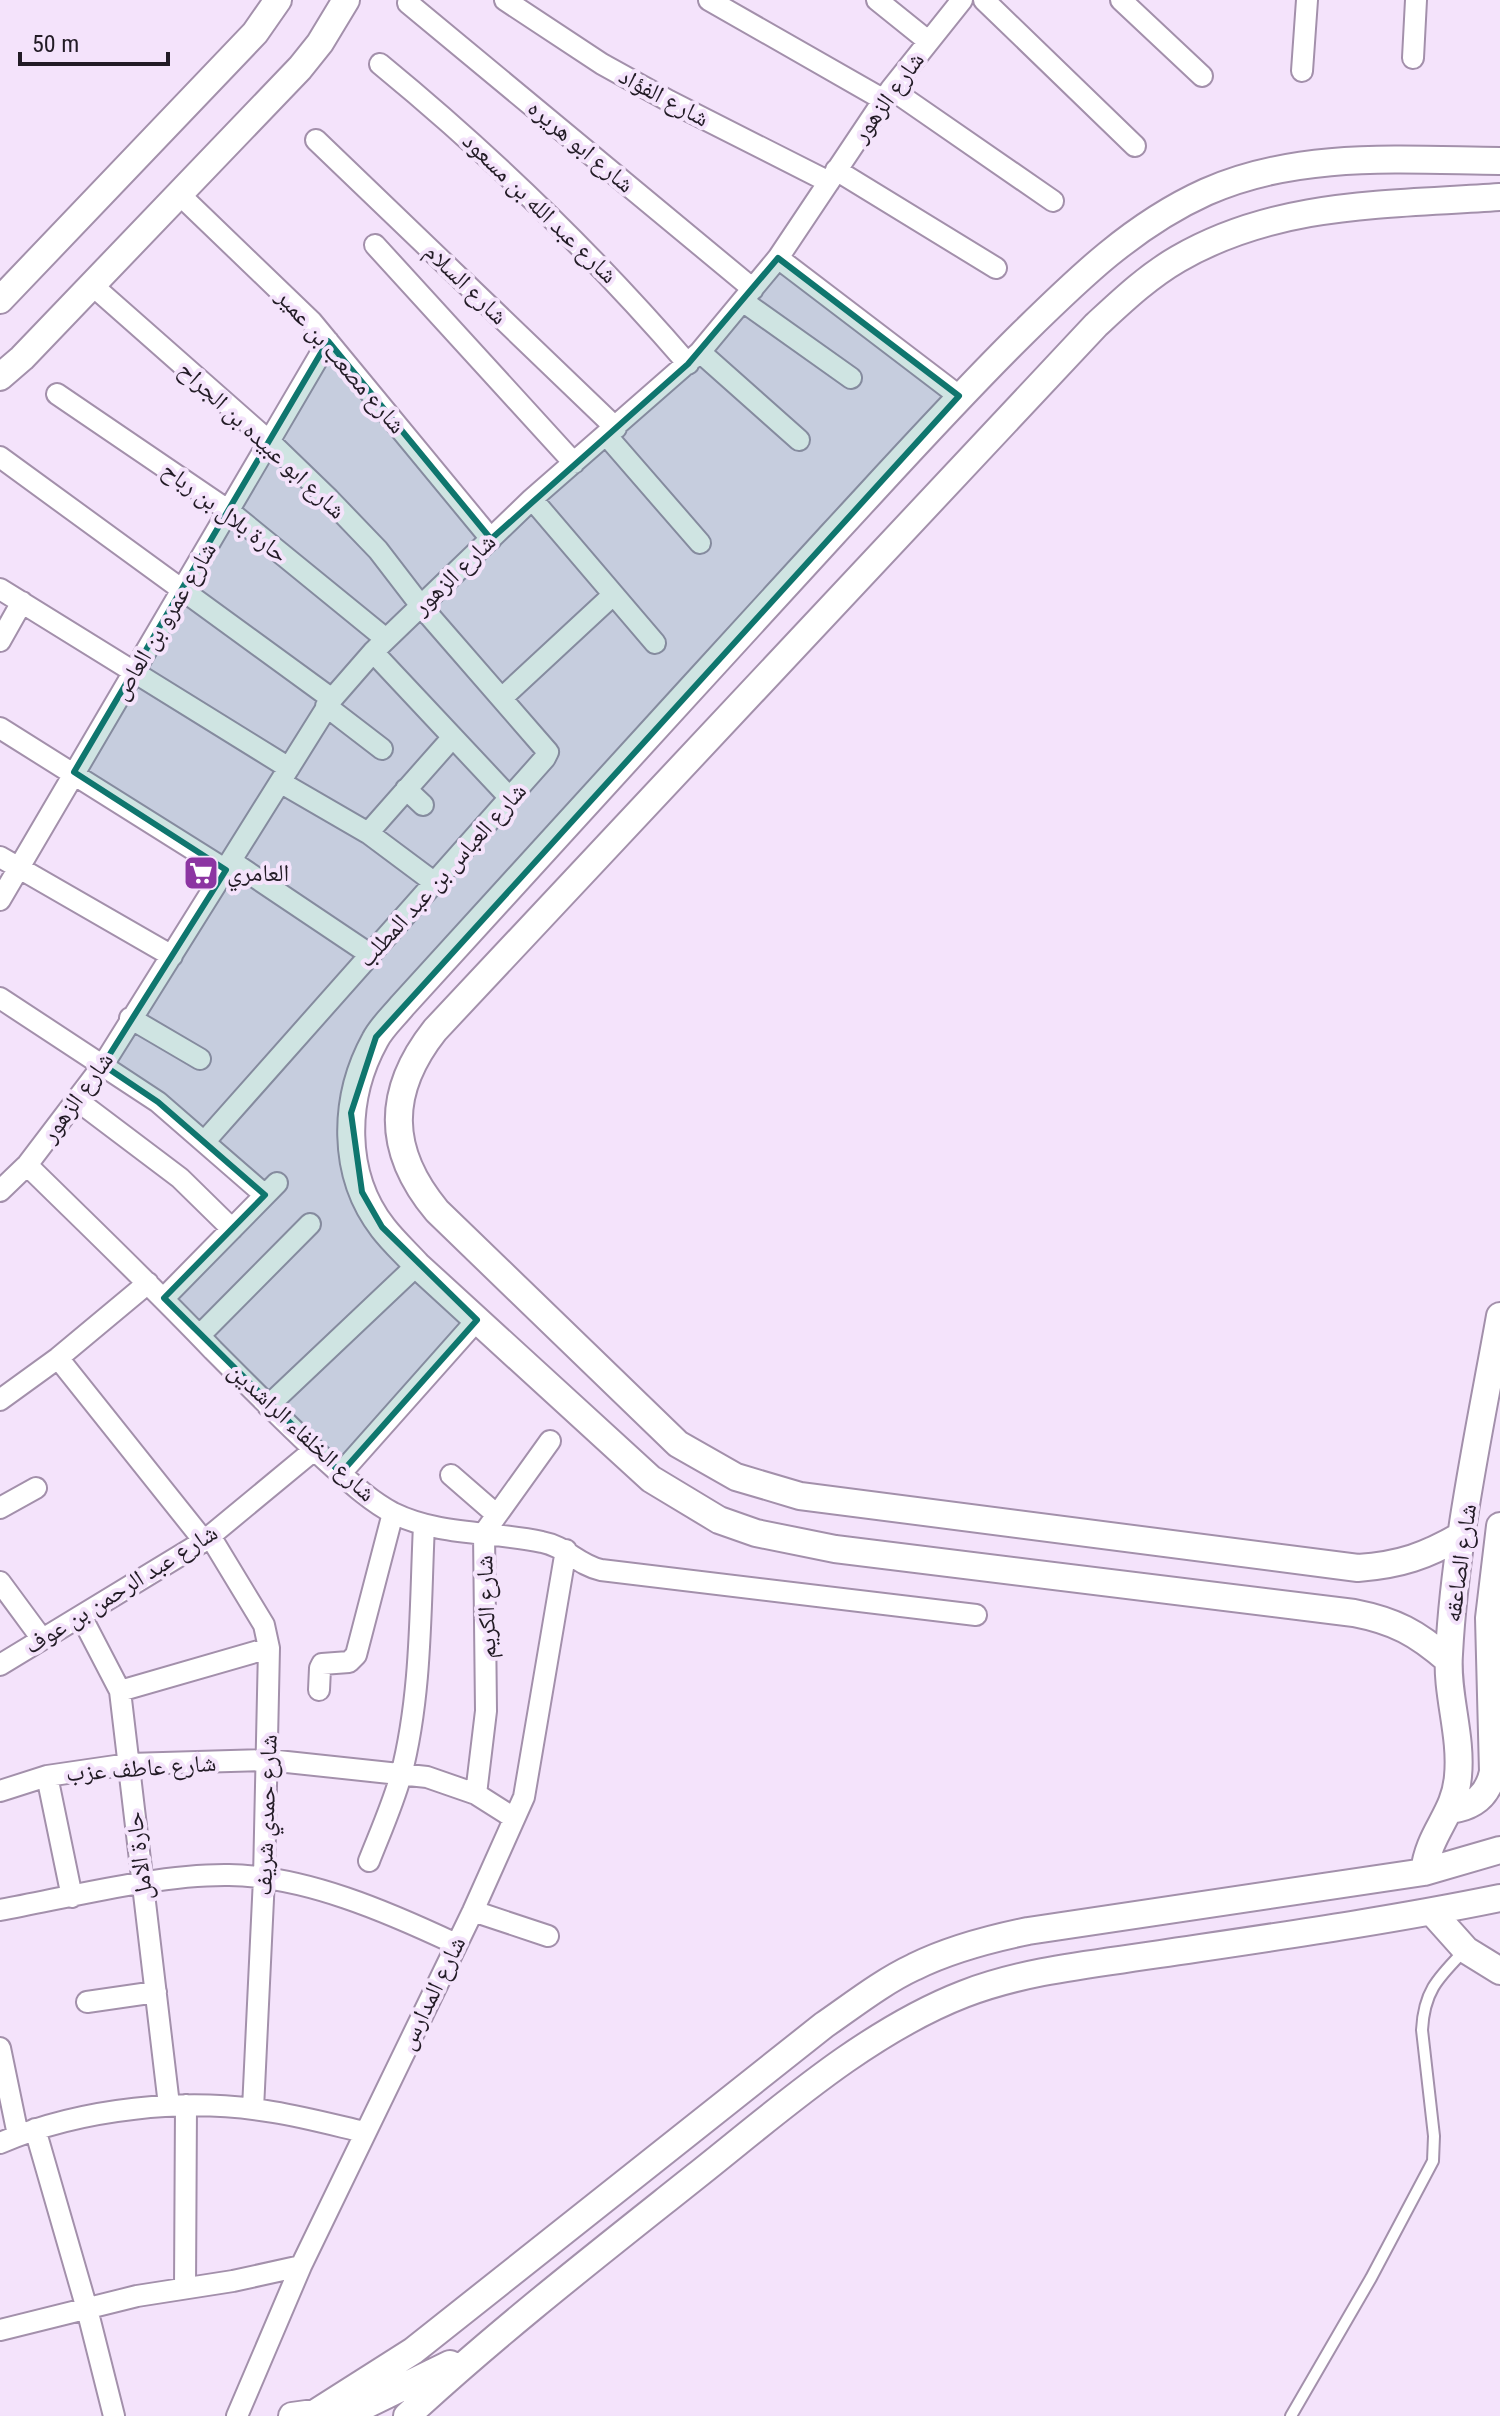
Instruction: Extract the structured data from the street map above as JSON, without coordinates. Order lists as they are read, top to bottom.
{
  "streets": {
    "street": [
      "شارع الفؤاد",
      "شارع الزهور",
      "شارع ابو هريره",
      "شارع عبد الله بن مسعود",
      "شارع السلام",
      "شارع مصعب بن عمير",
      "شارع ابو عبيده بن الجراح",
      "حارة بلال بن رباح",
      "شارع عمرو بن العاص",
      "شارع العباس بن عبد المطلب",
      "شارع الخلفاء الراشدين",
      "شارع الصاعقه",
      "شارع عبد الرحمن بن عوف",
      "شارع الكريم",
      "شارع عاطف عزب",
      "شارع حمدي شريف",
      "حارة الامل",
      "شارع المدارس"
    ]
  },
  "crossings": [
    ["شارع الفؤاد", "شارع الزهور"],
    ["شارع الزهور", "شارع ابو هريره"],
    ["شارع الزهور", "شارع عبد الله بن مسعود"],
    ["شارع الزهور", "شارع السلام"],
    ["شارع الزهور", "شارع مصعب بن عمير"],
    ["شارع الزهور", "شارع ابو عبيده بن الجراح"],
    ["شارع الزهور", "حارة بلال بن رباح"],
    ["شارع الزهور", "شارع العباس بن عبد المطلب"],
    ["شارع الزهور", "شارع الخلفاء الراشدين"],
    ["شارع مصعب بن عمير", "شارع عمرو بن العاص"],
    ["شارع ابو عبيده بن الجراح", "شارع عمرو بن العاص"],
    ["شارع ابو عبيده بن الجراح", "شارع العباس بن عبد المطلب"],
    ["حارة بلال بن رباح", "شارع عمرو بن العاص"],
    ["حارة بلال بن رباح", "شارع العباس بن عبد المطلب"],
    ["شارع الخلفاء الراشدين", "شارع عبد الرحمن بن عوف"],
    ["شارع الخلفاء الراشدين", "شارع الكريم"],
    ["شارع الخلفاء الراشدين", "شارع المدارس"],
    ["شارع عبد الرحمن بن عوف", "شارع حمدي شريف"],
    ["شارع عبد الرحمن بن عوف", "حارة الامل"],
    ["شارع الكريم", "شارع عاطف عزب"],
    ["شارع عاطف عزب", "شارع حمدي شريف"],
    ["شارع عاطف عزب", "حارة الامل"],
    ["شارع عاطف عزب", "شارع المدارس"]
  ],
  "places": {
    "supermarket": ["العامري"]
  },
  "scale_bar": "50 m"
}
